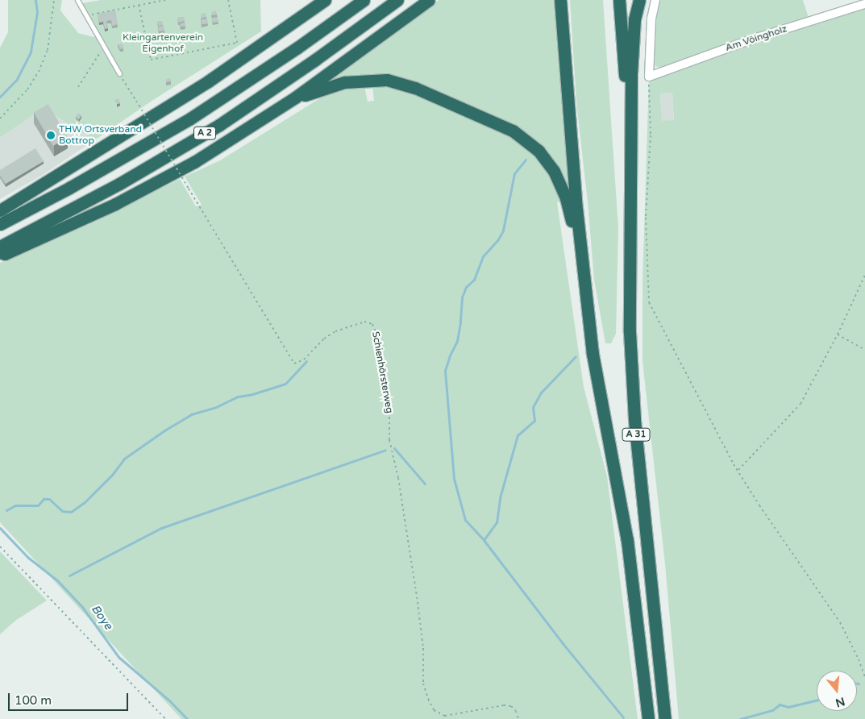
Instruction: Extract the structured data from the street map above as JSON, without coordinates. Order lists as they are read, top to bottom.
{
  "streets": {
    "highway": ["A 2", "A 31"],
    "street": ["Am Vöingholz"],
    "path": ["Schienhörsterweg"]
  },
  "water": ["Boye"],
  "parks": ["Kleingartenverein Eigenhof"],
  "places": ["THW Ortsverband Bottrop"],
  "scale_bar": "100 m",
  "north": "bottom"
}
